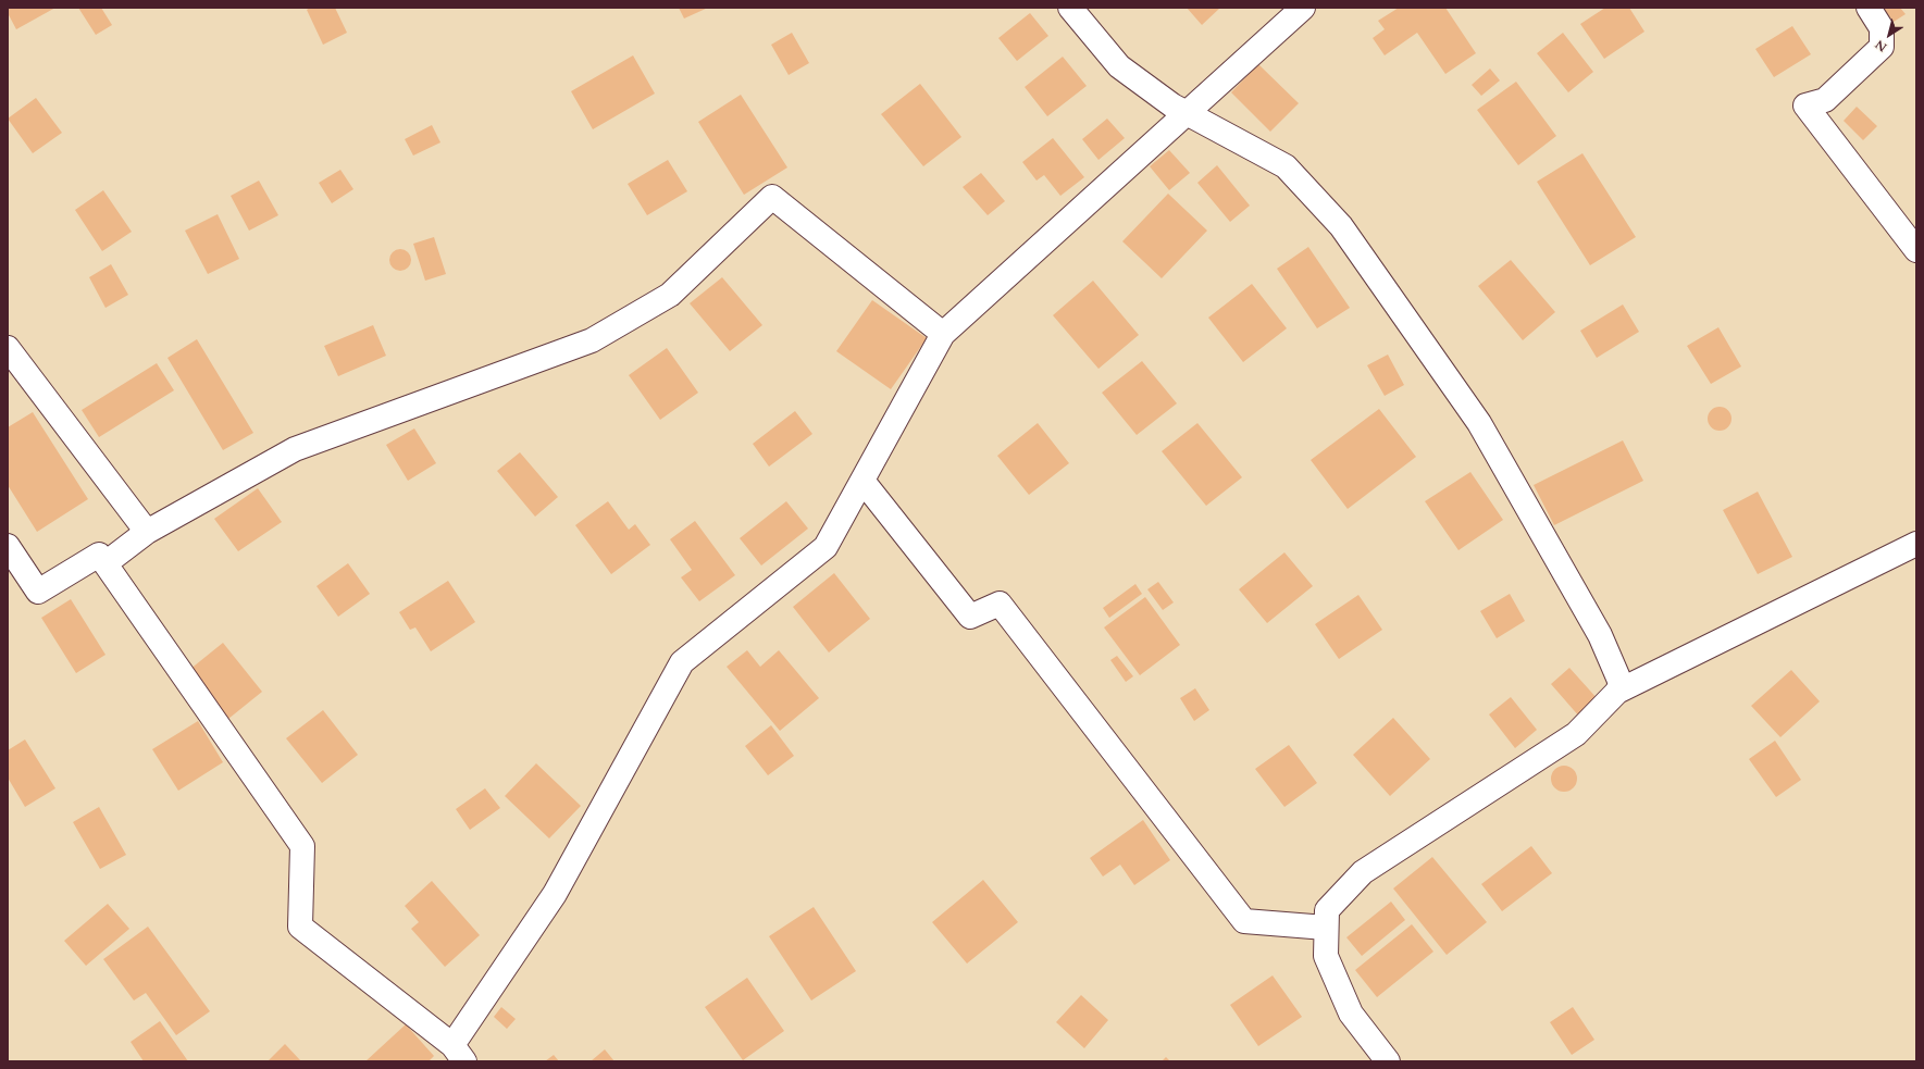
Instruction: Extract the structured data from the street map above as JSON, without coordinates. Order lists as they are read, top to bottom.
{
  "north": "bottom left"
}
